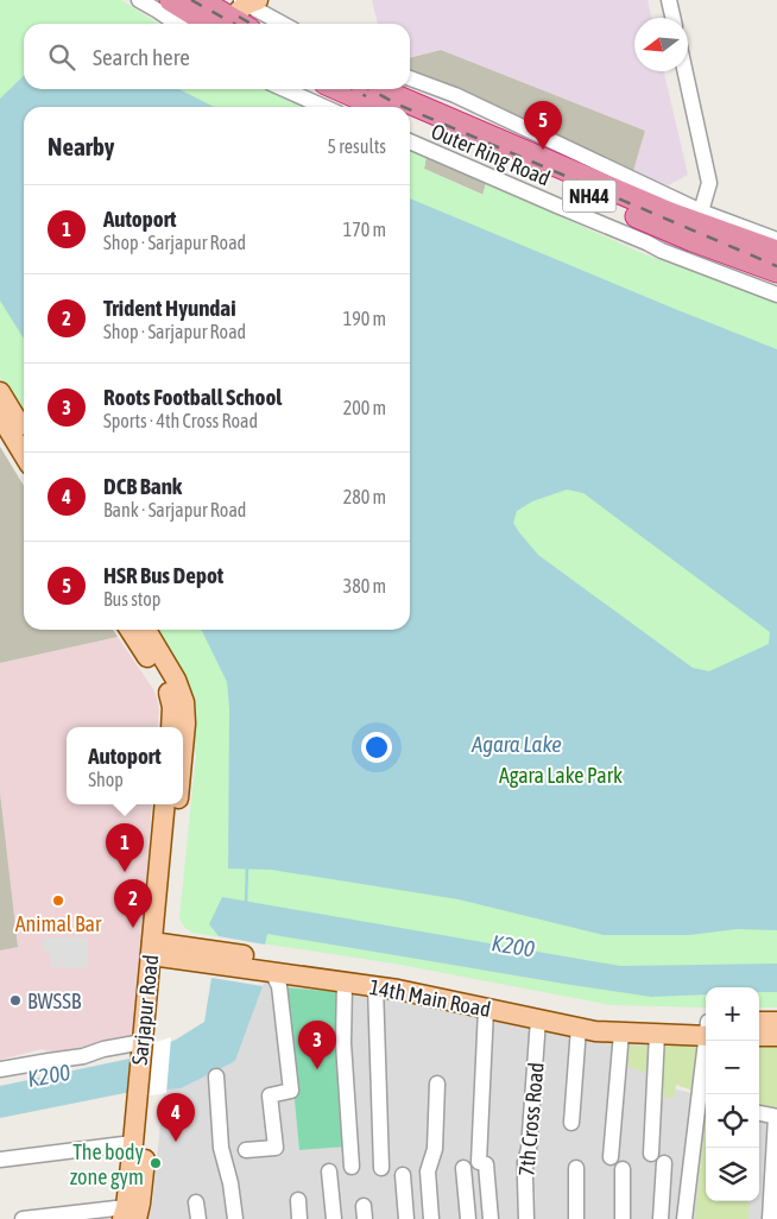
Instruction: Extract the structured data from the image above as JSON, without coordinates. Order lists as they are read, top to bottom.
{
  "streets": {
    "highway": ["Outer Ring Road", "NH44"],
    "main road": ["14th Main Road", "Sarjapur Road"],
    "street": ["7th Cross Road"]
  },
  "crossings": [
    ["14th Main Road", "Sarjapur Road"],
    ["14th Main Road", "7th Cross Road"]
  ],
  "water": ["Agara Lake", "K200"],
  "parks": ["Agara Lake Park"],
  "places": ["Animal Bar", "BWSSB", "The body zone gym"],
  "north": "left",
  "page": {
    "search": "Search here",
    "pins": [
      "5",
      "1",
      "2",
      "3",
      "4"
    ],
    "heading": ["Nearby", "5 results"],
    "list": [
      {
        "mark": "1",
        "name": "Autoport",
        "note": "Shop · Sarjapur Road",
        "value": "170 m"
      },
      {
        "mark": "2",
        "name": "Trident Hyundai",
        "note": "Shop · Sarjapur Road",
        "value": "190 m"
      },
      {
        "mark": "3",
        "name": "Roots Football School",
        "note": "Sports · 4th Cross Road",
        "value": "200 m"
      },
      {
        "mark": "4",
        "name": "DCB Bank",
        "note": "Bank · Sarjapur Road",
        "value": "280 m"
      },
      {
        "mark": "5",
        "name": "HSR Bus Depot",
        "note": "Bus stop",
        "value": "380 m"
      }
    ],
    "popup": ["Autoport", "Shop"],
    "map_buttons": ["+", "−"]
  }
}
